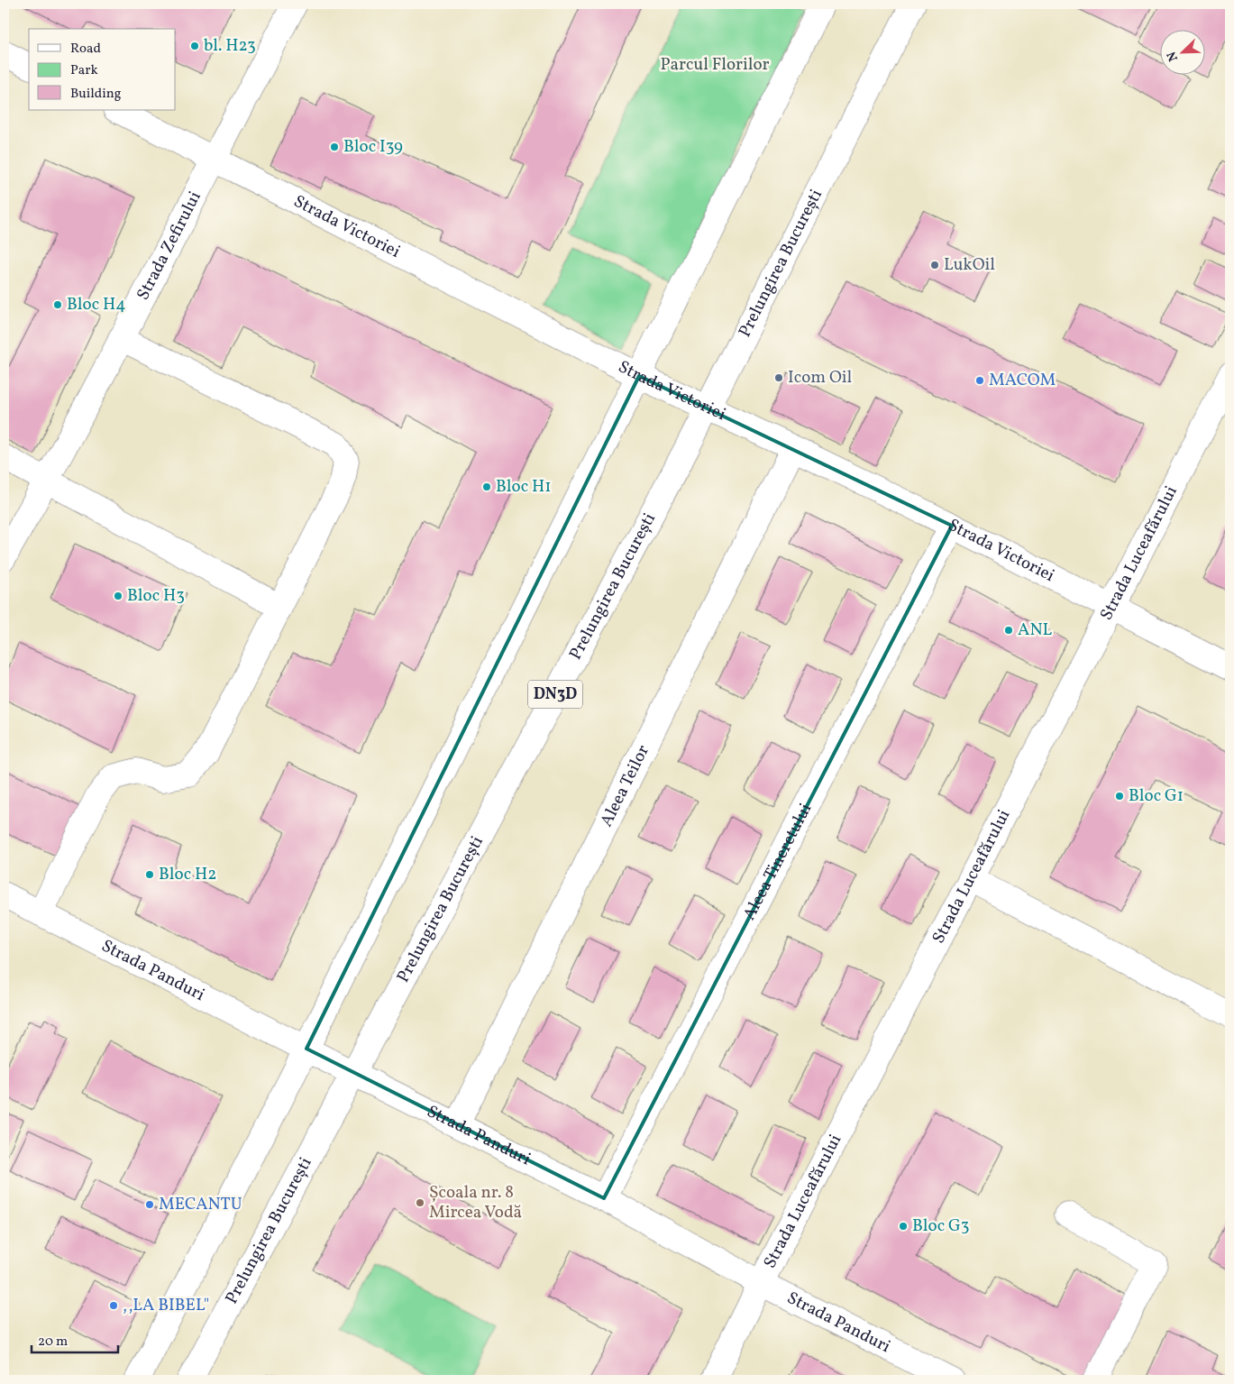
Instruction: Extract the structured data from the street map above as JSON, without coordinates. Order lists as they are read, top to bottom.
{
  "streets": {
    "street": [
      "Strada Victoriei",
      "Strada Zefirului",
      "Prelungirea București",
      "Strada Luceafărului",
      "DN3D",
      "Aleea Teilor",
      "Aleea Tineretului",
      "Strada Panduri"
    ]
  },
  "crossings": [
    ["Strada Victoriei", "Strada Zefirului"],
    ["Strada Victoriei", "Prelungirea București"],
    ["Strada Victoriei", "Strada Luceafărului"],
    ["Strada Victoriei", "Aleea Teilor"],
    ["Strada Victoriei", "Aleea Tineretului"],
    ["Prelungirea București", "Strada Panduri"],
    ["Strada Luceafărului", "Strada Panduri"],
    ["Aleea Teilor", "Strada Panduri"],
    ["Aleea Tineretului", "Strada Panduri"]
  ],
  "parks": ["Parcul Florilor"],
  "places": [
    "bl. H23",
    "Bloc I39",
    "LukOil",
    "Bloc H4",
    "Icom Oil",
    "MACOM",
    "Bloc H1",
    "Bloc H3",
    "ANL",
    "Bloc G1",
    "Bloc H2",
    "Școala nr. 8 Mircea Vodă",
    "MECANTU",
    "Bloc G3",
    ",,LA BIBEL\""
  ],
  "legend": ["Road", "Park", "Building"],
  "scale_bar": "20 m",
  "north": "bottom left"
}
